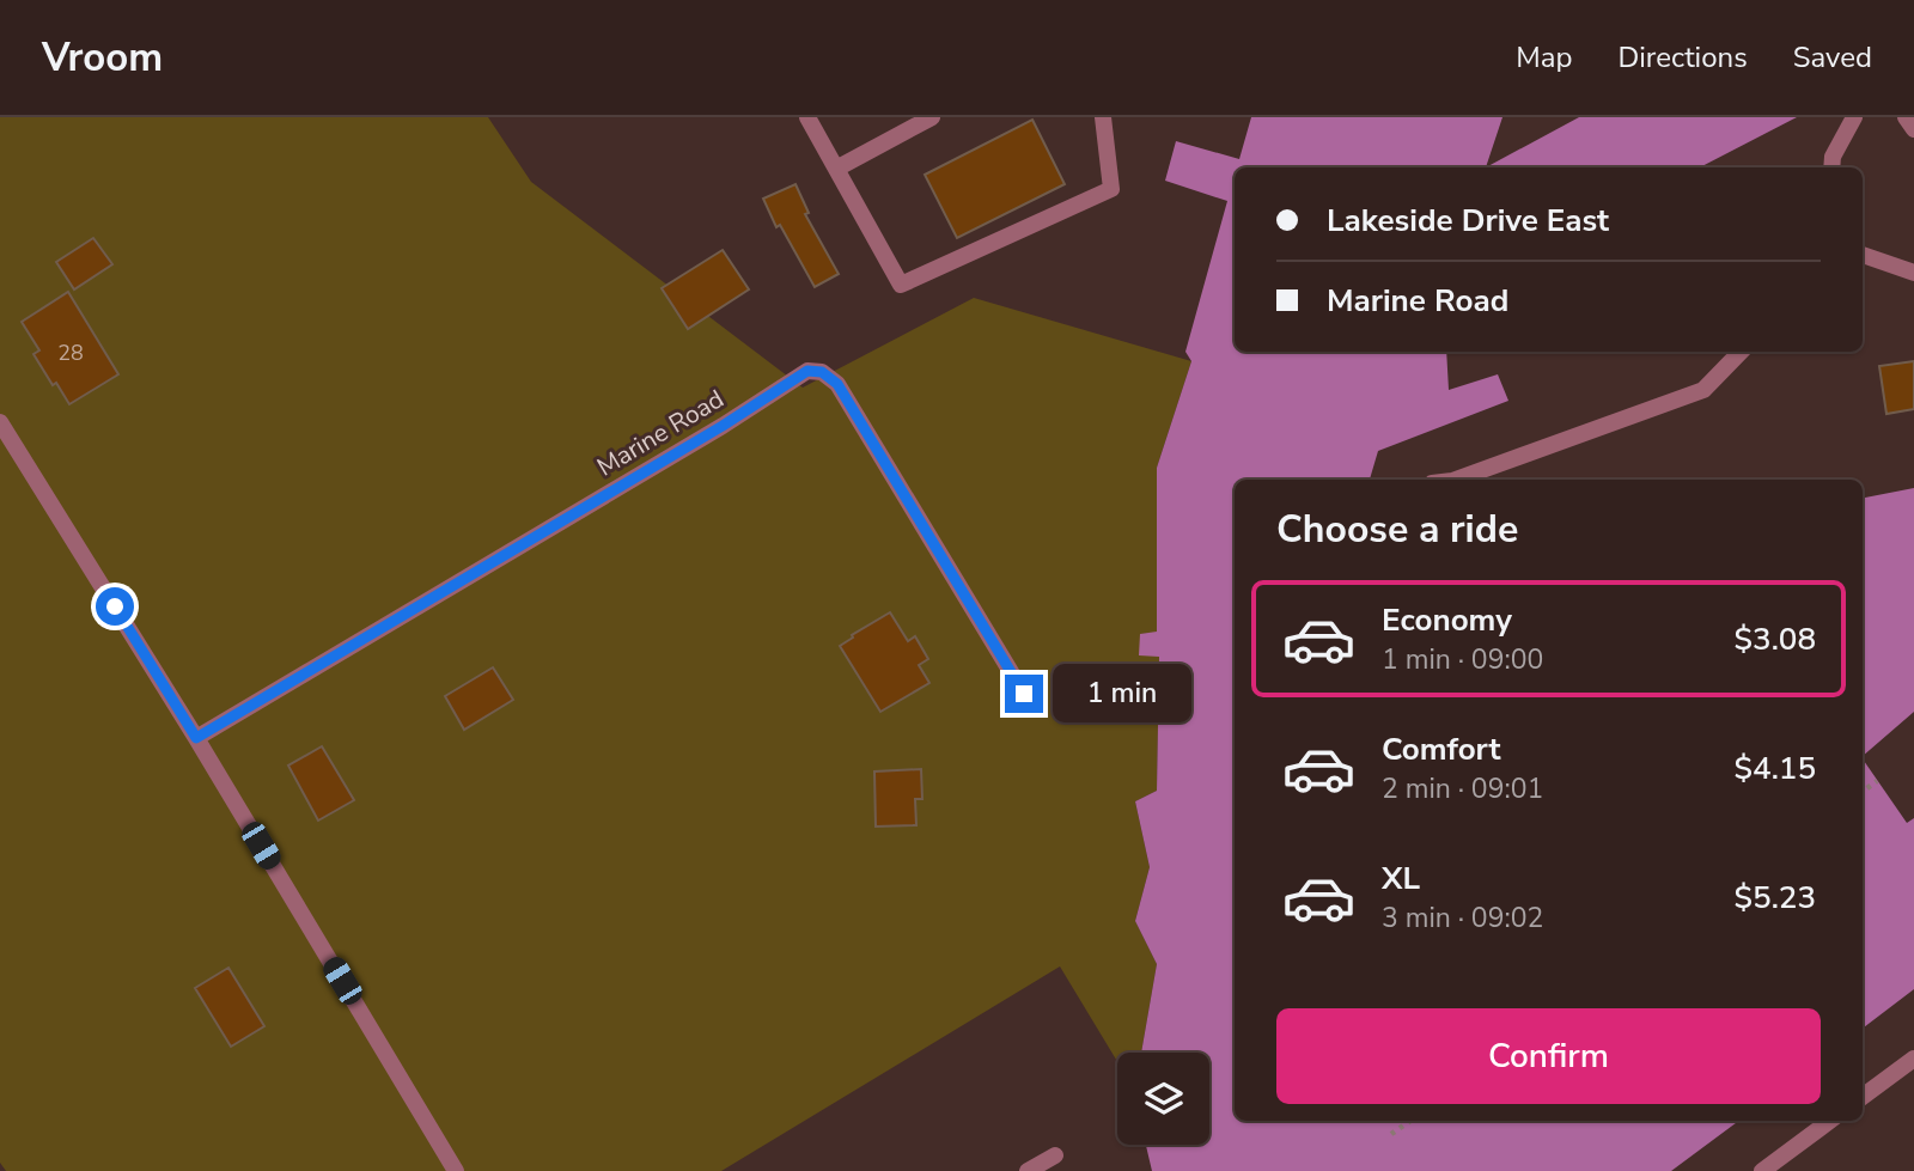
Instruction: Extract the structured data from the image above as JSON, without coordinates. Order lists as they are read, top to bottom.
{
  "streets": {
    "street": ["Marine Road"]
  },
  "house_numbers": ["28"],
  "page": {
    "header": "Vroom",
    "nav": ["Map", "Directions", "Saved"],
    "banner": ["Lakeside Drive East", "Marine Road"],
    "heading": "Choose a ride",
    "list": [
      {
        "name": "Economy",
        "note": "1 min · 09:00",
        "value": "$3.08"
      },
      {
        "name": "Comfort",
        "note": "2 min · 09:01",
        "value": "$4.15"
      },
      {
        "name": "XL",
        "note": "3 min · 09:02",
        "value": "$5.23"
      }
    ],
    "bubble": "1 min",
    "buttons": "Confirm"
  }
}
